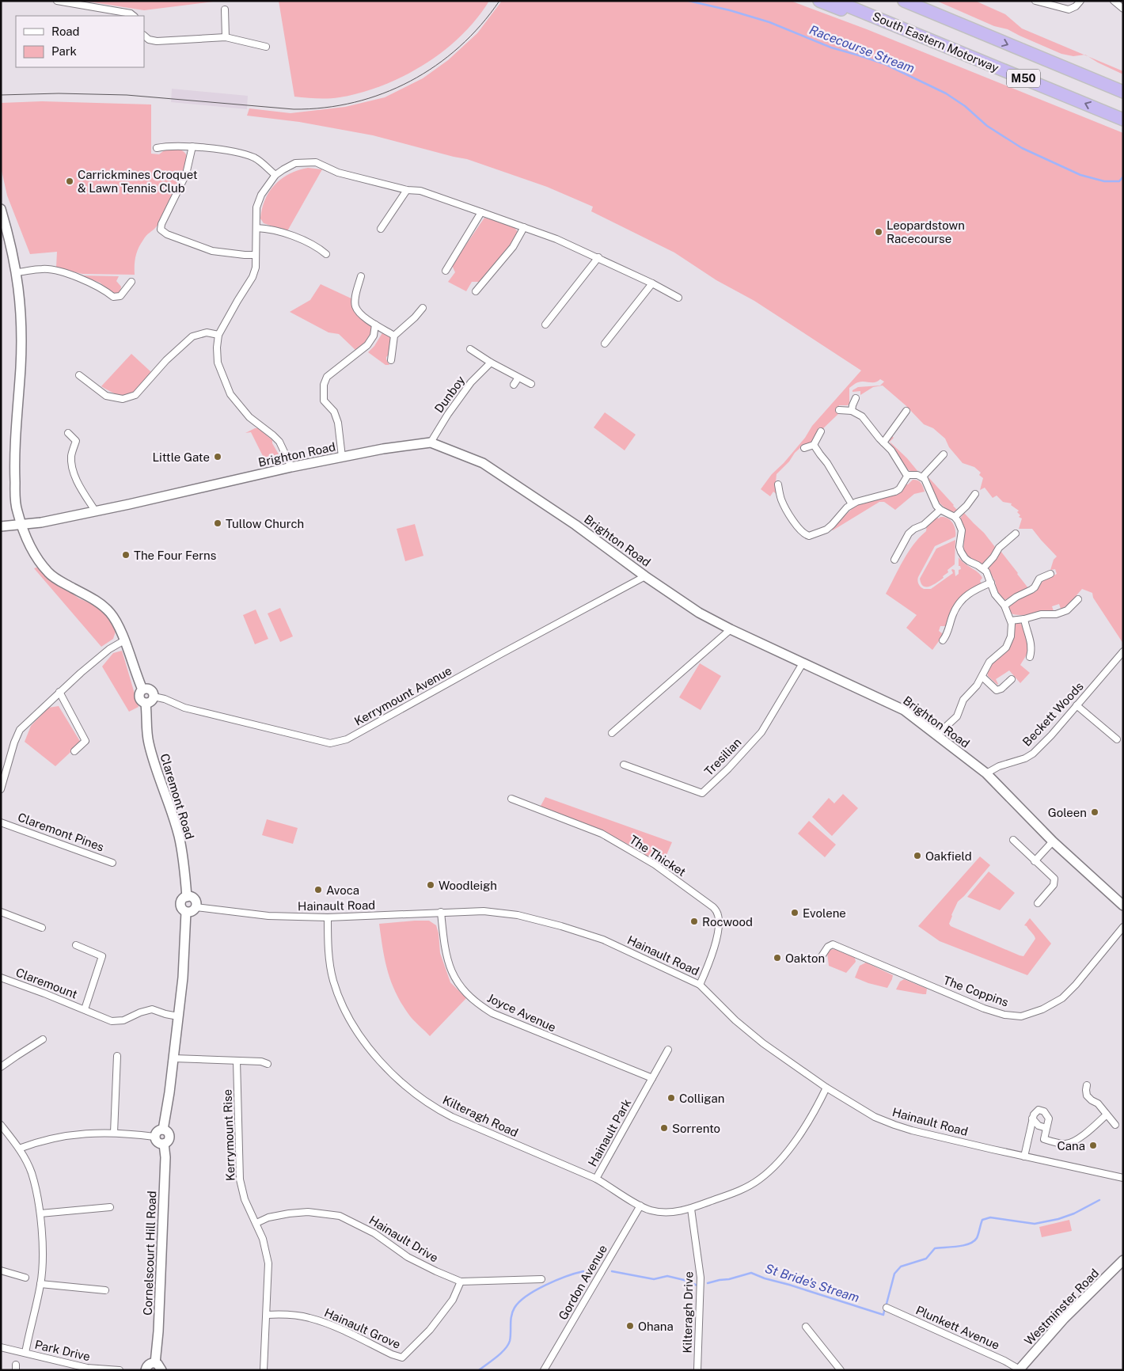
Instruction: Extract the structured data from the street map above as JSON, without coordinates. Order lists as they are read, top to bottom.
{
  "streets": {
    "highway": ["South Eastern Motorway", "M50"],
    "street": [
      "Dunboy",
      "Brighton Road",
      "Kerrymount Avenue",
      "Beckett Woods",
      "Tresilian",
      "Claremont Road",
      "Claremont Pines",
      "The Thicket",
      "Hainault Road",
      "Claremount",
      "The Coppins",
      "Joyce Avenue",
      "Kilteragh Road",
      "Hainault Park",
      "Kerrymount Rise",
      "Hainault Drive",
      "Cornelscourt Hill Road",
      "Gordon Avenue",
      "Westminster Road",
      "Kilteragh Drive",
      "Plunkett Avenue",
      "Hainault Grove",
      "Park Drive"
    ]
  },
  "crossings": [
    ["Dunboy", "Brighton Road"],
    ["Brighton Road", "Kerrymount Avenue"],
    ["Brighton Road", "Beckett Woods"],
    ["Brighton Road", "Tresilian"],
    ["Kerrymount Avenue", "Claremont Road"],
    ["Claremont Road", "Hainault Road"],
    ["The Thicket", "Hainault Road"],
    ["Hainault Road", "Joyce Avenue"],
    ["Hainault Road", "Kilteragh Road"],
    ["Hainault Road", "Hainault Park"],
    ["Joyce Avenue", "Hainault Park"],
    ["Kilteragh Road", "Hainault Park"],
    ["Hainault Park", "Gordon Avenue"],
    ["Hainault Park", "Kilteragh Drive"],
    ["Kerrymount Rise", "Hainault Drive"],
    ["Kerrymount Rise", "Hainault Grove"],
    ["Hainault Drive", "Hainault Grove"],
    ["Westminster Road", "Plunkett Avenue"]
  ],
  "water": ["Racecourse Stream", "St Bride's Stream"],
  "places": [
    "Carrickmines Croquet & Lawn Tennis Club",
    "Leopardstown Racecourse",
    "Little Gate",
    "Tullow Church",
    "The Four Ferns",
    "Goleen",
    "Oakfield",
    "Woodleigh",
    "Avoca",
    "Evolene",
    "Rocwood",
    "Oakton",
    "Colligan",
    "Sorrento",
    "Cana",
    "Ohana"
  ],
  "legend": ["Road", "Park"]
}
